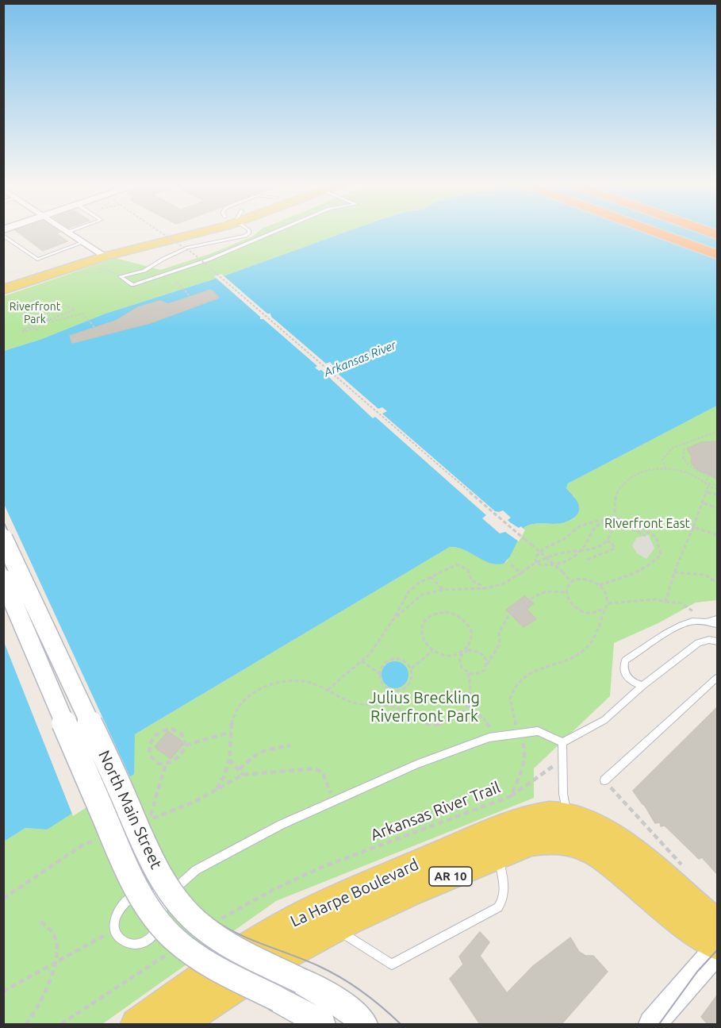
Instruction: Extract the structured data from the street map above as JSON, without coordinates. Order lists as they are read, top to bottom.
{
  "streets": {
    "main road": ["North Main Street", "AR 10", "La Harpe Boulevard"],
    "path": ["Arkansas River Trail"]
  },
  "water": ["Arkansas River"],
  "parks": ["Riverfront Park", "RIverfront East", "Julius Breckling Riverfront Park"]
}
